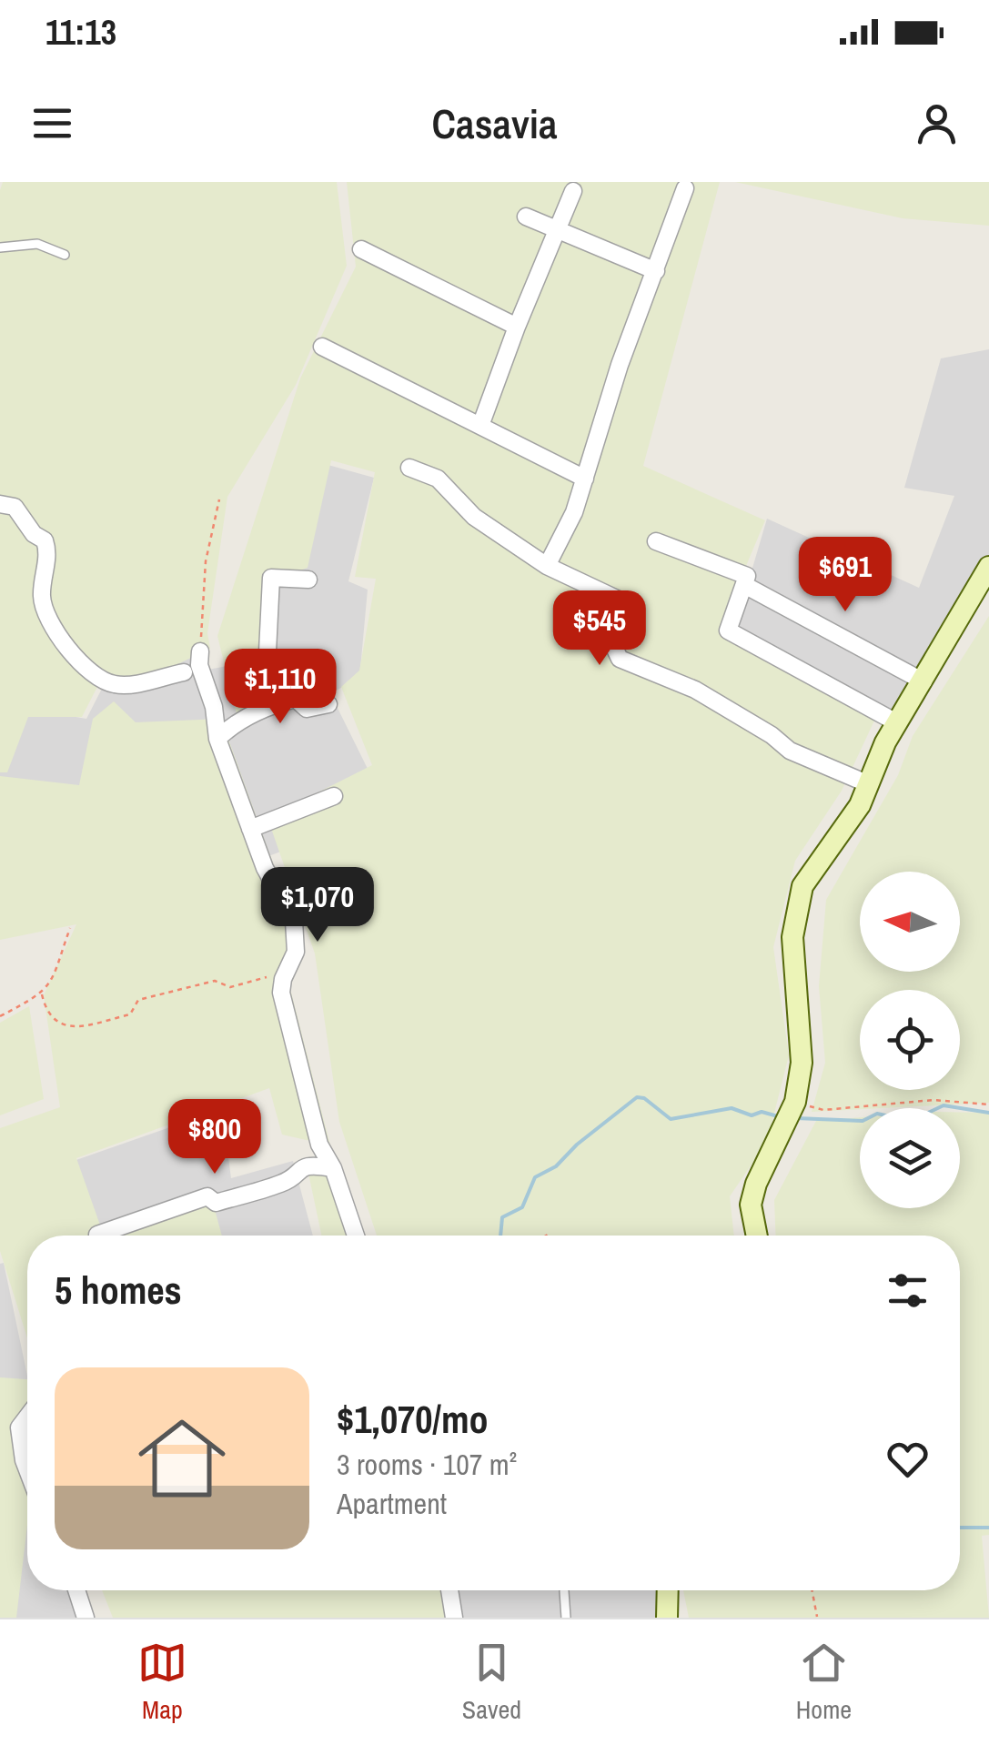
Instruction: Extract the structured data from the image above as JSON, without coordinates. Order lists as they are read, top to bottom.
{
  "north": "left",
  "page": {
    "status": "11:13",
    "header": "Casavia",
    "price": [
      "$691",
      "$545",
      "$1,110",
      "$1,070",
      "$800"
    ],
    "heading": "5 homes",
    "list": [
      {
        "name": "$1,070/mo",
        "note": "3 rooms · 107 m² · Apartment"
      }
    ],
    "tabs": ["Map", "Saved", "Home"]
  }
}
